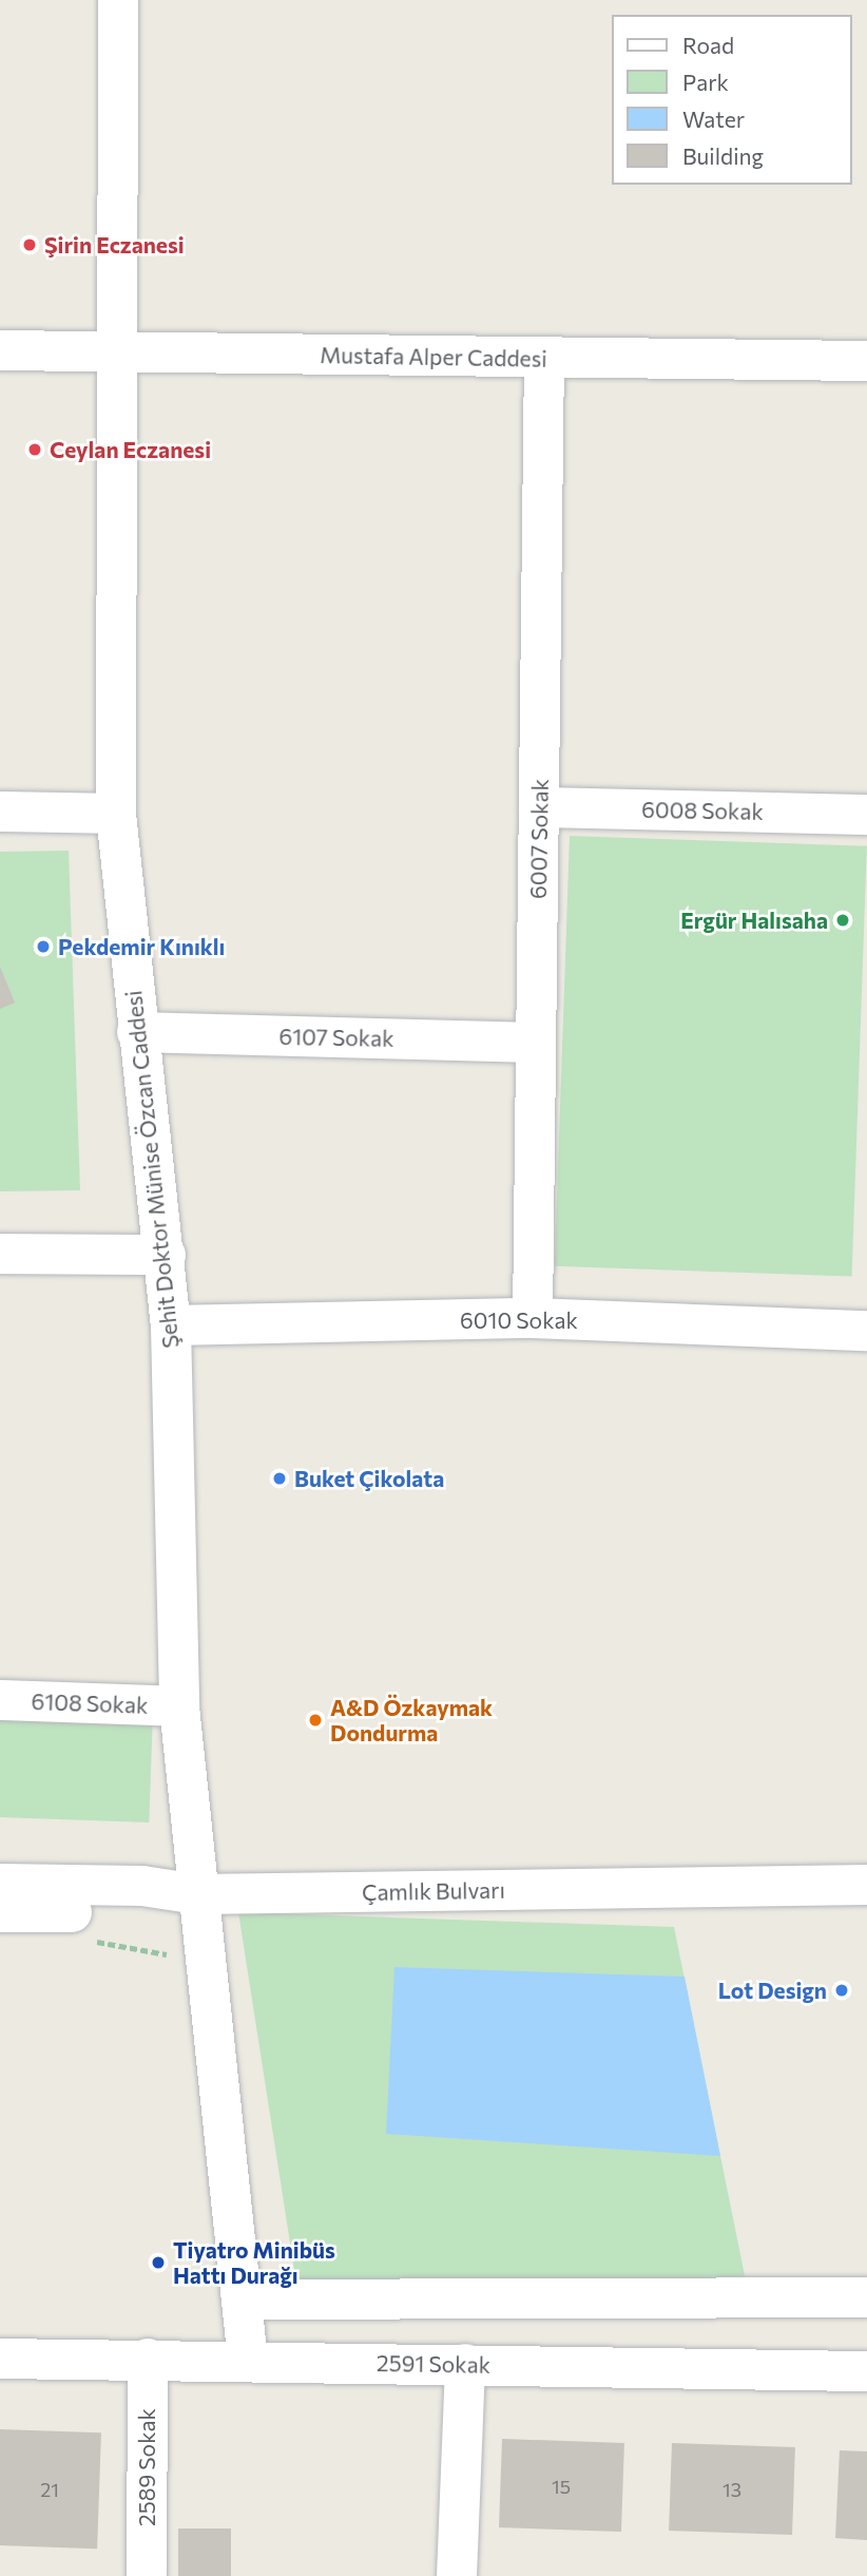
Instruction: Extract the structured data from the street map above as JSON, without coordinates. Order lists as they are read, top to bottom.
{
  "streets": {
    "street": [
      "Mustafa Alper Caddesi",
      "6008 Sokak",
      "6007 Sokak",
      "6107 Sokak",
      "Şehit Doktor Münise Özcan Caddesi",
      "6010 Sokak",
      "6108 Sokak",
      "Çamlık Bulvarı",
      "2591 Sokak",
      "2589 Sokak"
    ]
  },
  "crossings": [
    ["Mustafa Alper Caddesi", "6007 Sokak"],
    ["Mustafa Alper Caddesi", "Şehit Doktor Münise Özcan Caddesi"],
    ["6008 Sokak", "6007 Sokak"],
    ["6007 Sokak", "6107 Sokak"],
    ["6007 Sokak", "6010 Sokak"],
    ["6107 Sokak", "Şehit Doktor Münise Özcan Caddesi"],
    ["Şehit Doktor Münise Özcan Caddesi", "6010 Sokak"],
    ["Şehit Doktor Münise Özcan Caddesi", "6108 Sokak"],
    ["Şehit Doktor Münise Özcan Caddesi", "Çamlık Bulvarı"],
    ["Şehit Doktor Münise Özcan Caddesi", "2591 Sokak"],
    ["2591 Sokak", "2589 Sokak"]
  ],
  "places": [
    "Şirin Eczanesi",
    "Ceylan Eczanesi",
    "Ergür Halısaha",
    "Pekdemir Kınıklı",
    "Buket Çikolata",
    "A&D Özkaymak Dondurma",
    "Lot Design",
    "Tiyatro Minibüs Hattı Durağı"
  ],
  "house_numbers": ["15", "21", "13"],
  "legend": [
    "Road",
    "Park",
    "Water",
    "Building"
  ]
}
